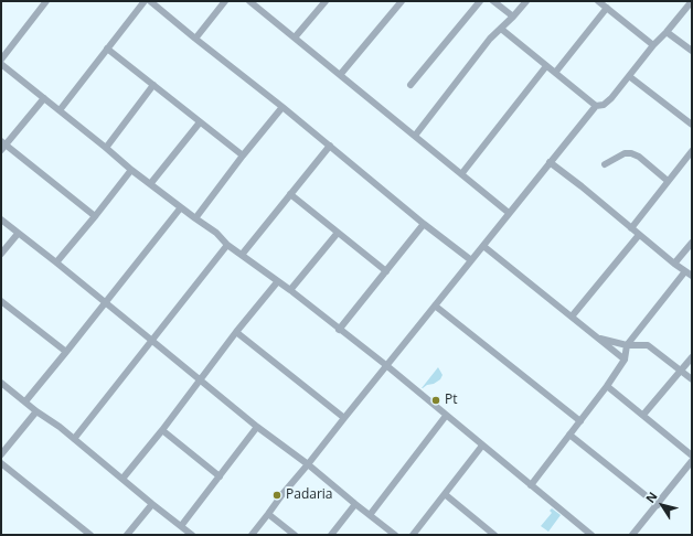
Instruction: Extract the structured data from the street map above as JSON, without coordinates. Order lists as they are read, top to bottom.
{
  "places": ["Pt", "Padaria"],
  "north": "top left"
}
